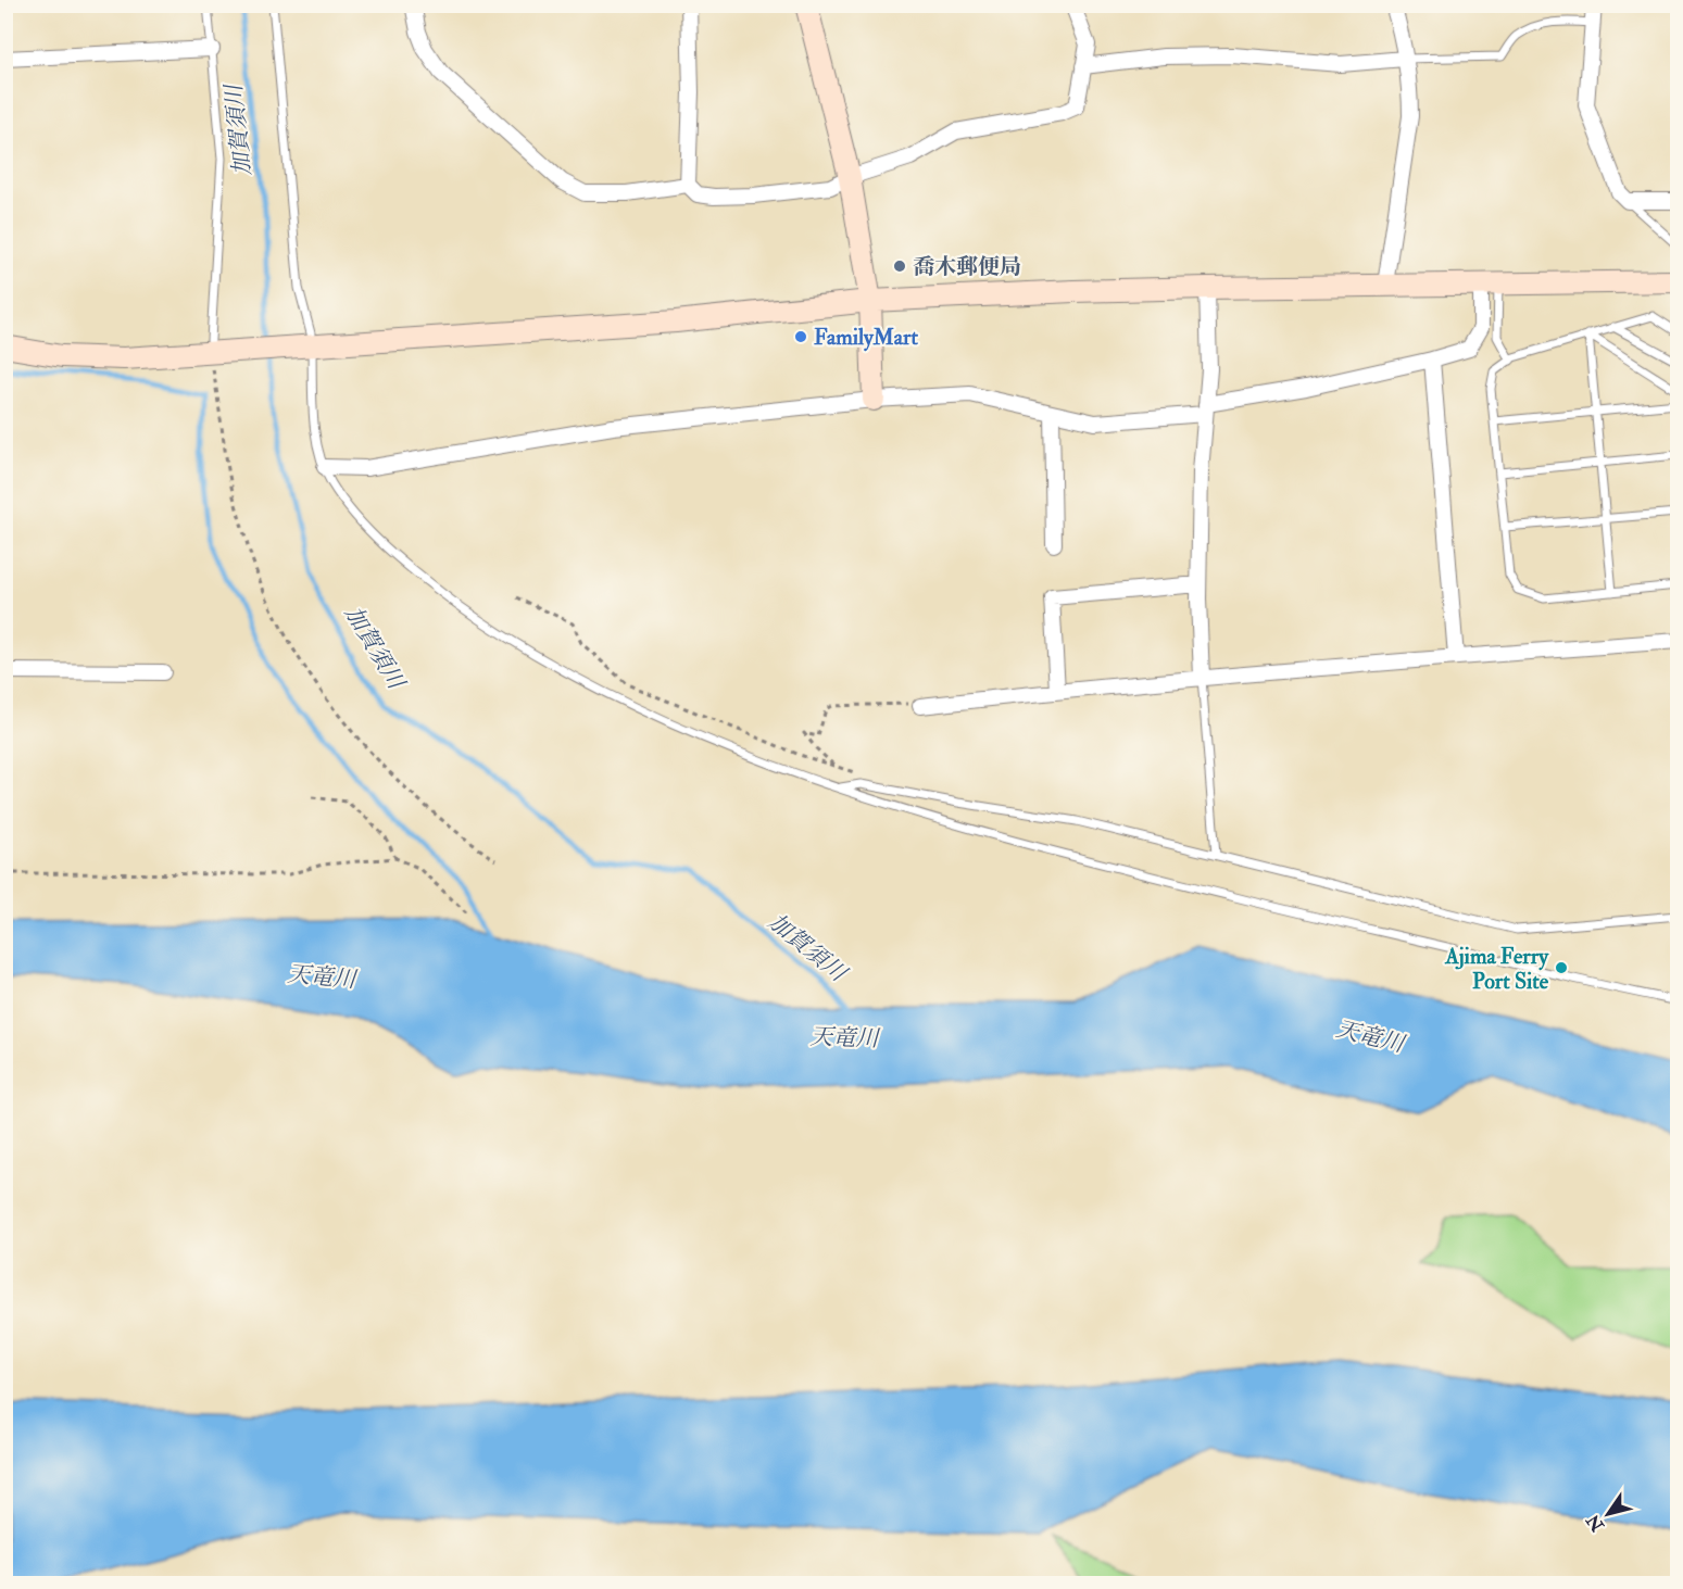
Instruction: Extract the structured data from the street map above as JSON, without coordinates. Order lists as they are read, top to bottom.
{
  "water": ["加賀須川", "天竜川"],
  "places": ["喬木郵便局", "FamilyMart", "Ajima Ferry Port Site"],
  "north": "bottom left"
}
